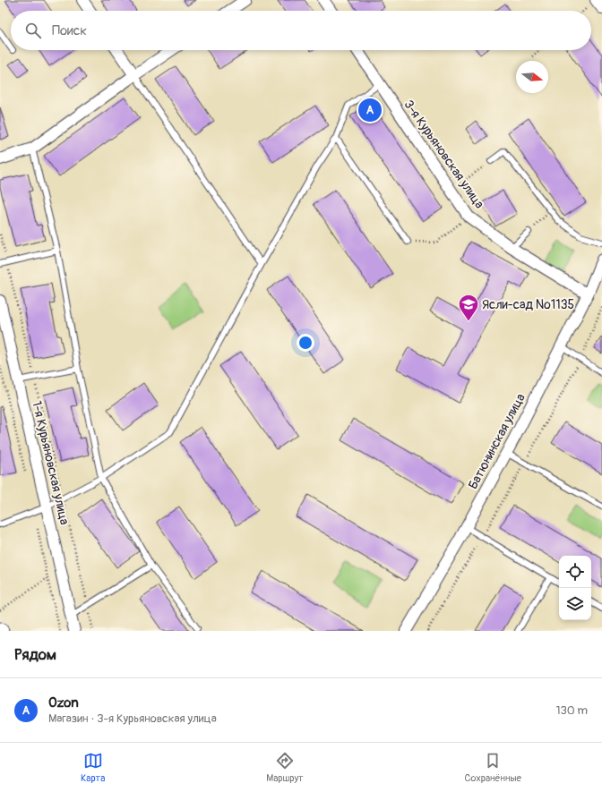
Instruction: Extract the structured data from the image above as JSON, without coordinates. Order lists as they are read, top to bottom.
{
  "streets": {
    "street": ["3-я Курьяновская улица", "Батюнинская улица", "1-я Курьяновская улица"]
  },
  "crossings": [
    ["3-я Курьяновская улица", "Батюнинская улица"]
  ],
  "places": {
    "school or university": ["Ясли-сад №1135"]
  },
  "north": "right",
  "page": {
    "search": "Поиск",
    "pins": "A",
    "heading": "Рядом",
    "list": [
      {
        "mark": "A",
        "name": "Ozon",
        "note": "Магазин · 3-я Курьяновская улица",
        "value": "130 m"
      }
    ],
    "nav": ["Карта", "Маршрут", "Сохранённые"]
  }
}
